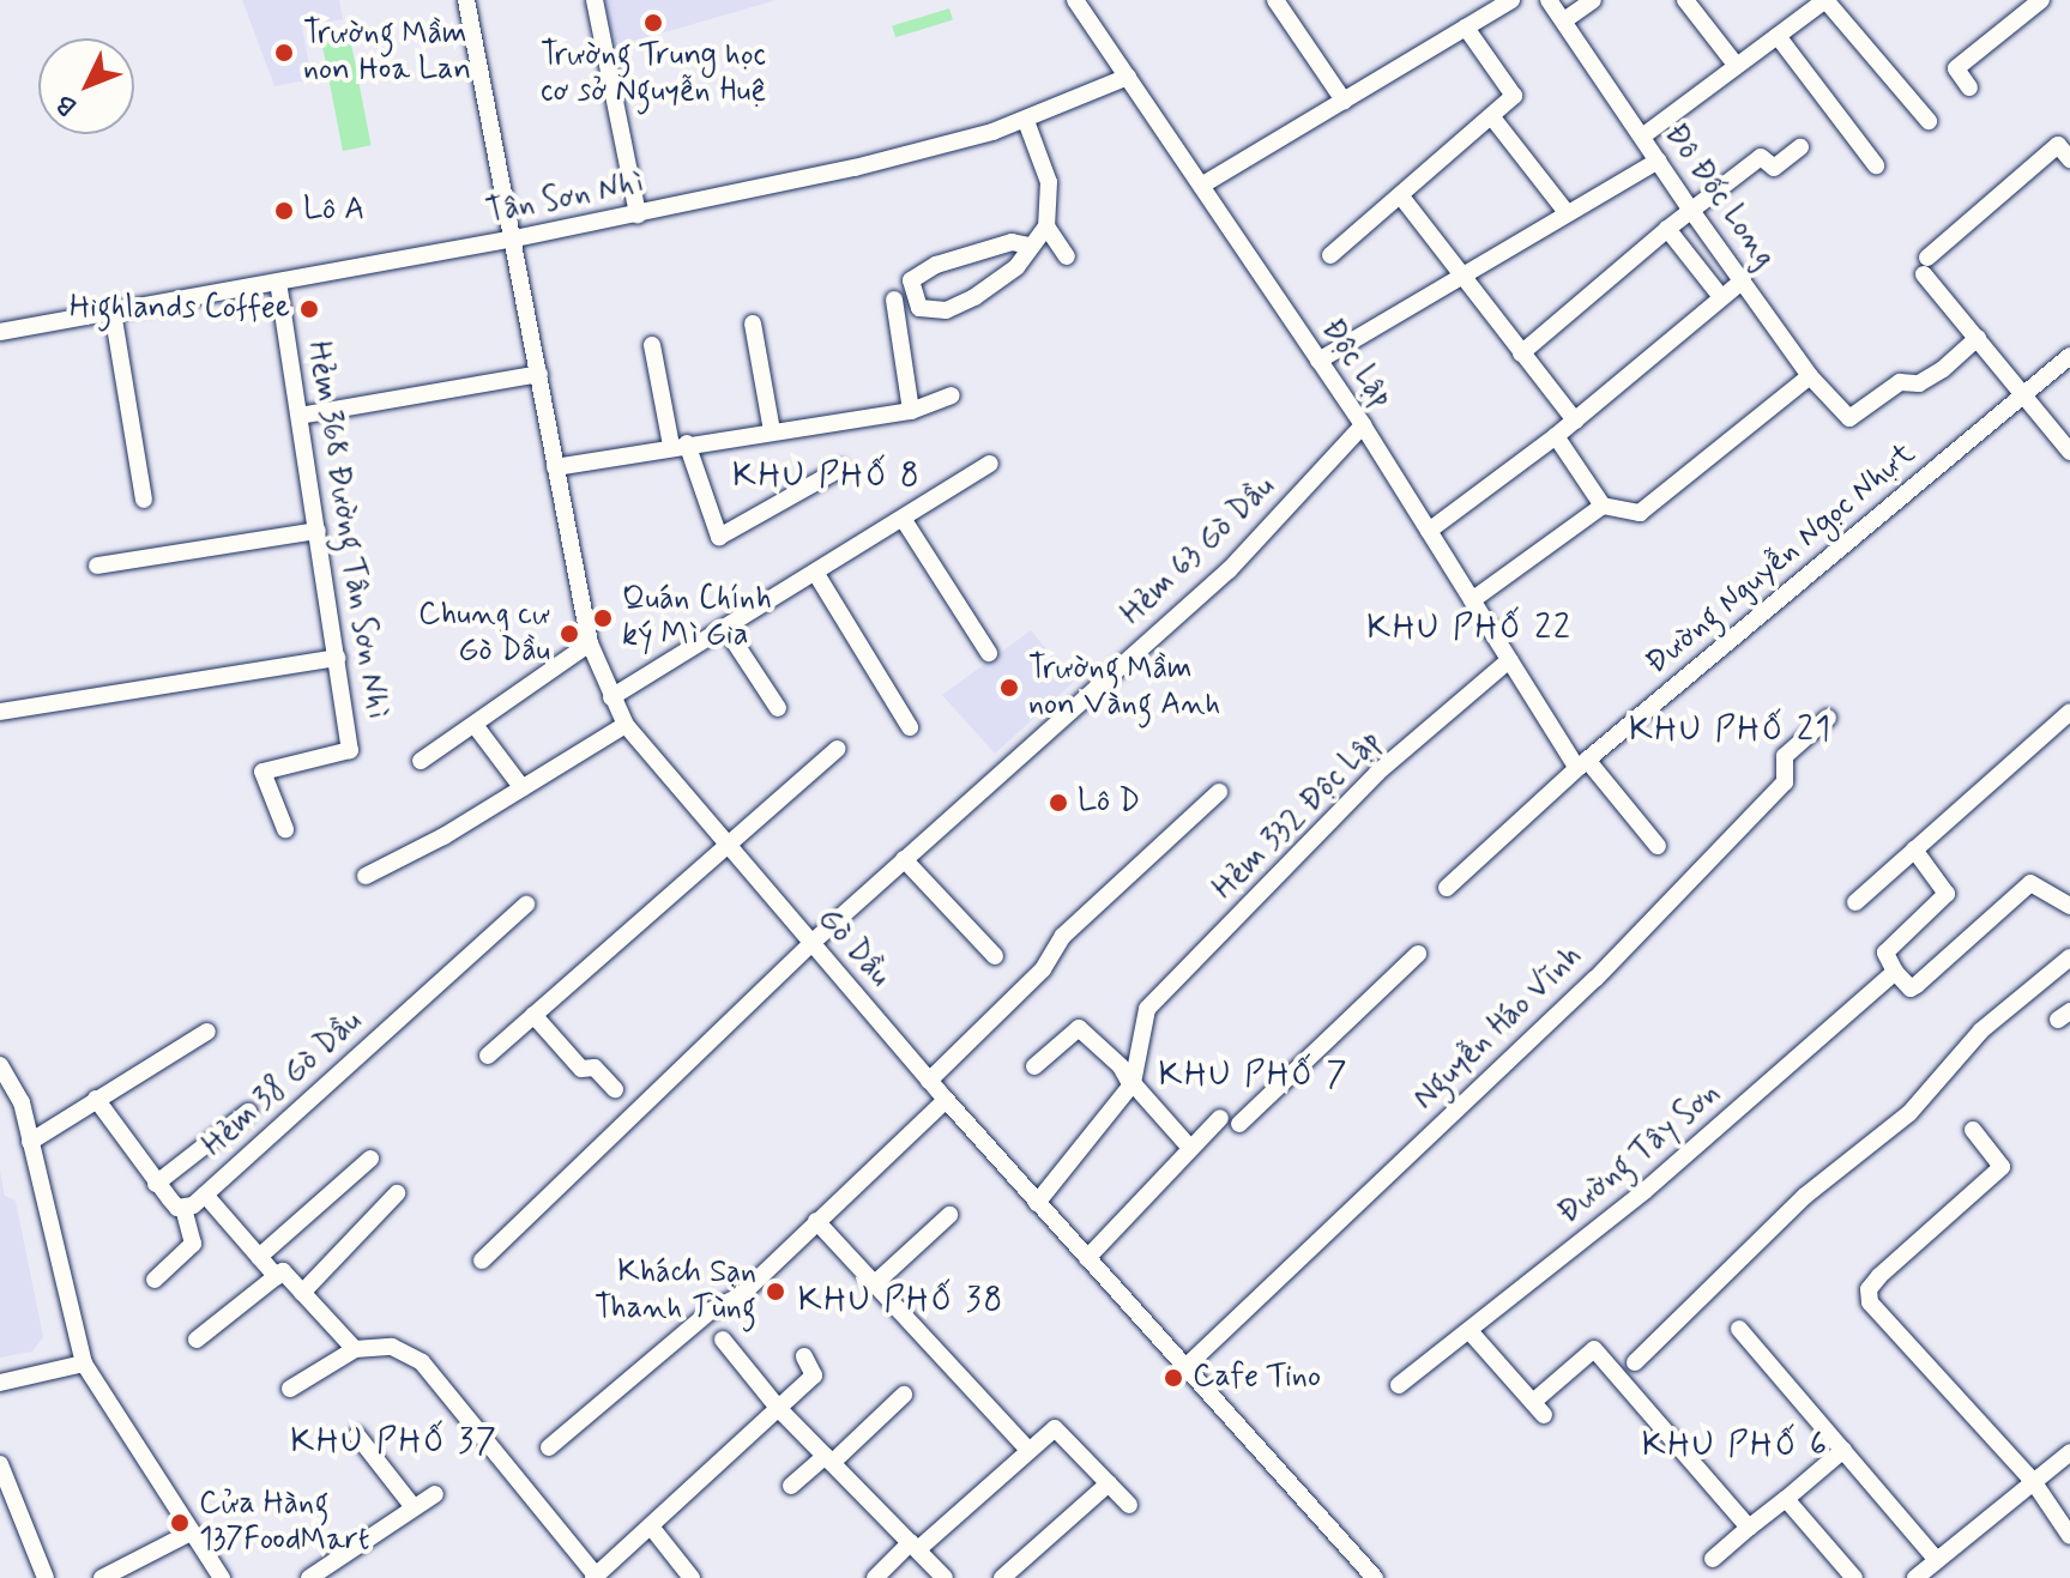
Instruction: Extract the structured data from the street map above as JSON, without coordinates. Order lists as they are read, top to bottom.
{
  "streets": {
    "street": [
      "Đô Đốc Long",
      "Tân Sơn Nhì",
      "Độc Lập",
      "Hẻm 368 Đường Tân Sơn Nhì",
      "Hẻm 63 Gò Dầu",
      "Đường Nguyễn Ngọc Nhựt",
      "Hẻm 332 Độc Lập",
      "Gò Dầu",
      "Nguyễn Háo Vĩnh",
      "Hẻm 38 Gò Dầu",
      "Đường Tây Sơn"
    ]
  },
  "crossings": [
    ["Tân Sơn Nhì", "Độc Lập"],
    ["Tân Sơn Nhì", "Hẻm 368 Đường Tân Sơn Nhì"],
    ["Tân Sơn Nhì", "Gò Dầu"],
    ["Độc Lập", "Hẻm 63 Gò Dầu"],
    ["Độc Lập", "Đường Nguyễn Ngọc Nhựt"],
    ["Độc Lập", "Hẻm 332 Độc Lập"],
    ["Hẻm 63 Gò Dầu", "Gò Dầu"],
    ["Gò Dầu", "Nguyễn Háo Vĩnh"]
  ],
  "districts": [
    "KHU PHỐ 8",
    "KHU PHỐ 22",
    "KHU PHỐ 21",
    "KHU PHỐ 7",
    "KHU PHỐ 38",
    "KHU PHỐ 37",
    "KHU PHỐ 6"
  ],
  "places": [
    "Trường Trung học cơ sở Nguyễn Huệ",
    "Trường Mầm non Hoa Lan",
    "Lô A",
    "Highlands Coffee",
    "Quán Chính ký Mì Gia",
    "Chung cư Gò Dầu",
    "Trường Mầm non Vàng Anh",
    "Lô D",
    "Khách Sạn Thanh Tùng",
    "Cafe Tino",
    "Cửa Hàng 137FoodMart"
  ],
  "north": "bottom left"
}
